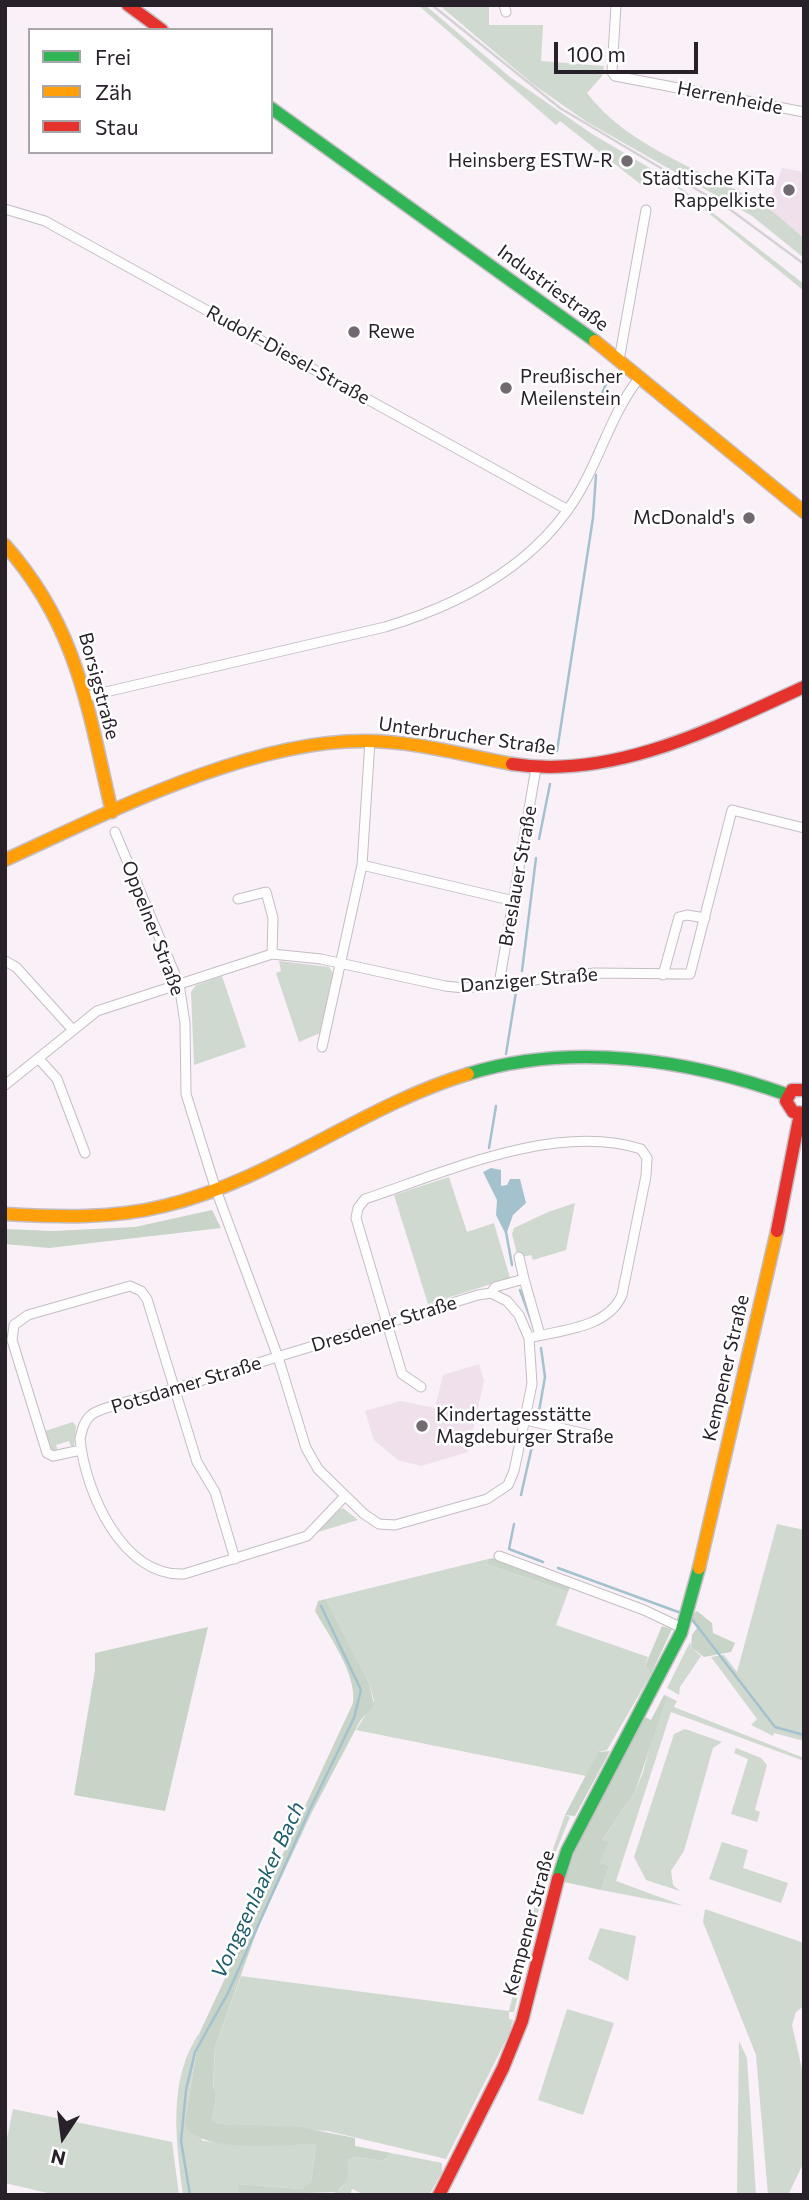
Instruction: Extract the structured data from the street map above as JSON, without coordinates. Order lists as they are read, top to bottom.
{
  "streets": {
    "main road": [
      "Industriestraße",
      "Borsigstraße",
      "Unterbrucher Straße",
      "Kempener Straße"
    ],
    "street": [
      "Herrenheide",
      "Rudolf-Diesel-Straße",
      "Breslauer Straße",
      "Oppelner Straße",
      "Danziger Straße",
      "Dresdener Straße",
      "Potsdamer Straße"
    ]
  },
  "crossings": [
    ["Borsigstraße", "Unterbrucher Straße"],
    ["Unterbrucher Straße", "Breslauer Straße"],
    ["Breslauer Straße", "Danziger Straße"],
    ["Oppelner Straße", "Danziger Straße"],
    ["Dresdener Straße", "Potsdamer Straße"]
  ],
  "water": ["Vonggenlaaker Bach"],
  "places": [
    "Heinsberg ESTW-R",
    "Städtische KiTa Rappelkiste",
    "Rewe",
    "Preußischer Meilenstein",
    "McDonald's",
    "Kindertagesstätte Magdeburger Straße"
  ],
  "legend": ["Frei", "Zäh", "Stau"],
  "scale_bar": "100 m",
  "north": "bottom"
}
